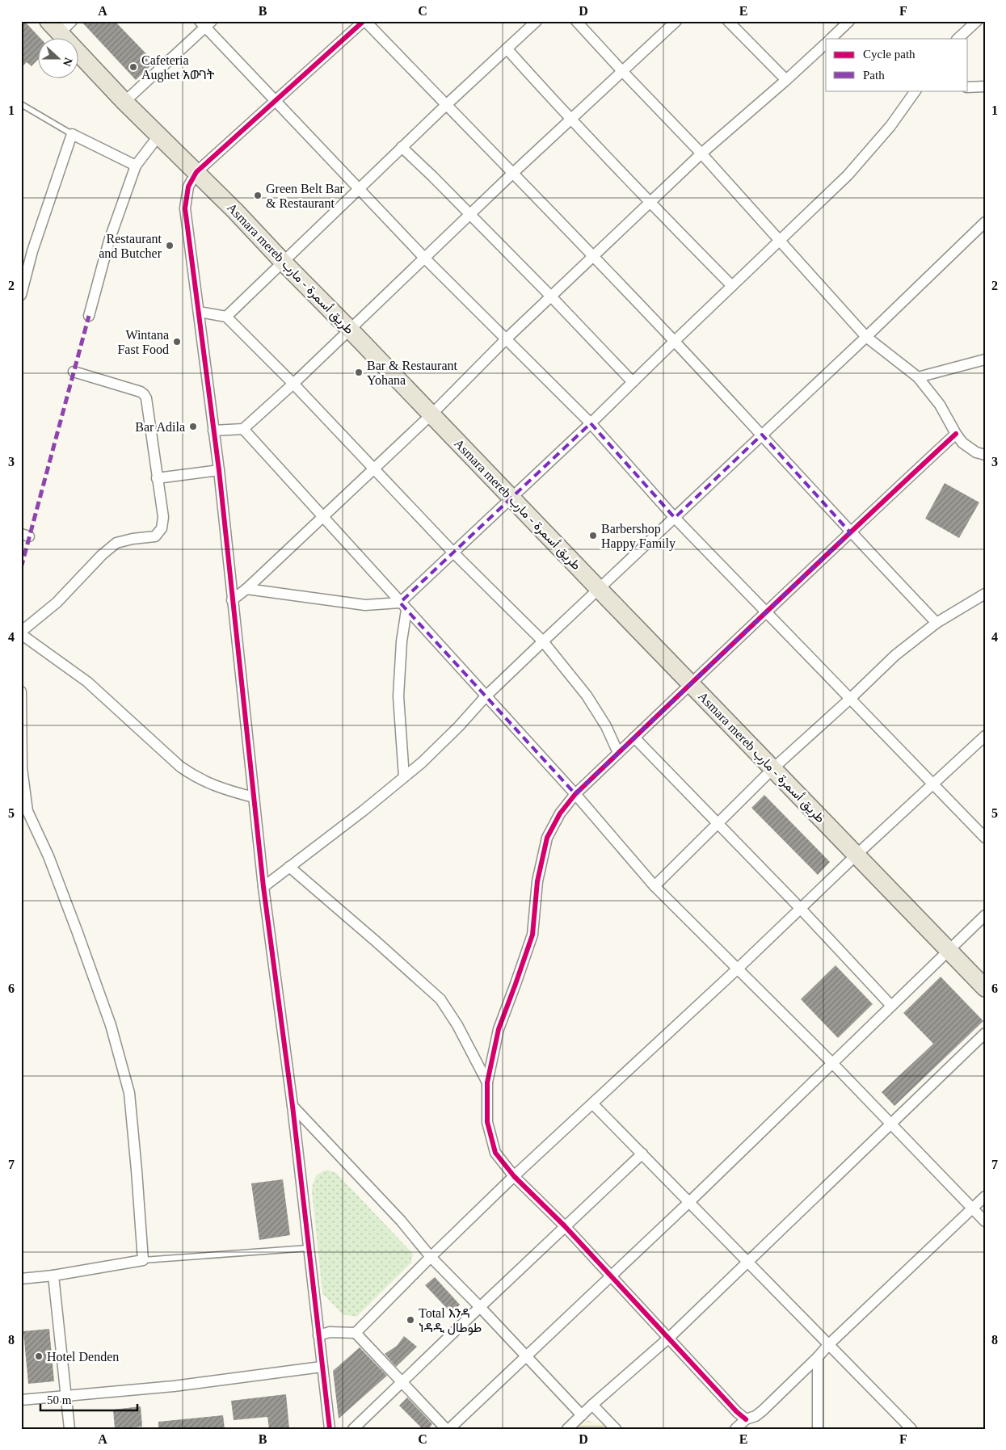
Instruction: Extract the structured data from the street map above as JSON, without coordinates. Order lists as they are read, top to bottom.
{
  "streets": {
    "highway": ["Asmara mereb طريق أسمرة - مارب"]
  },
  "places": [
    "Cafeteria Aughet አውገት",
    "Green Belt Bar & Restaurant",
    "Restaurant and Butcher",
    "Wintana Fast Food",
    "Bar & Restaurant Yohana",
    "Bar Adila",
    "Barbershop Happy Family",
    "Total እንዳ ነዳዲ طوطال",
    "Hotel Denden"
  ],
  "legend": ["Cycle path", "Path"],
  "scale_bar": "50 m",
  "north": "right",
  "grid": {
    "columns": [
      "A",
      "B",
      "C",
      "D",
      "E",
      "F"
    ],
    "rows": [
      "1",
      "2",
      "3",
      "4",
      "5",
      "6",
      "7",
      "8"
    ]
  }
}
